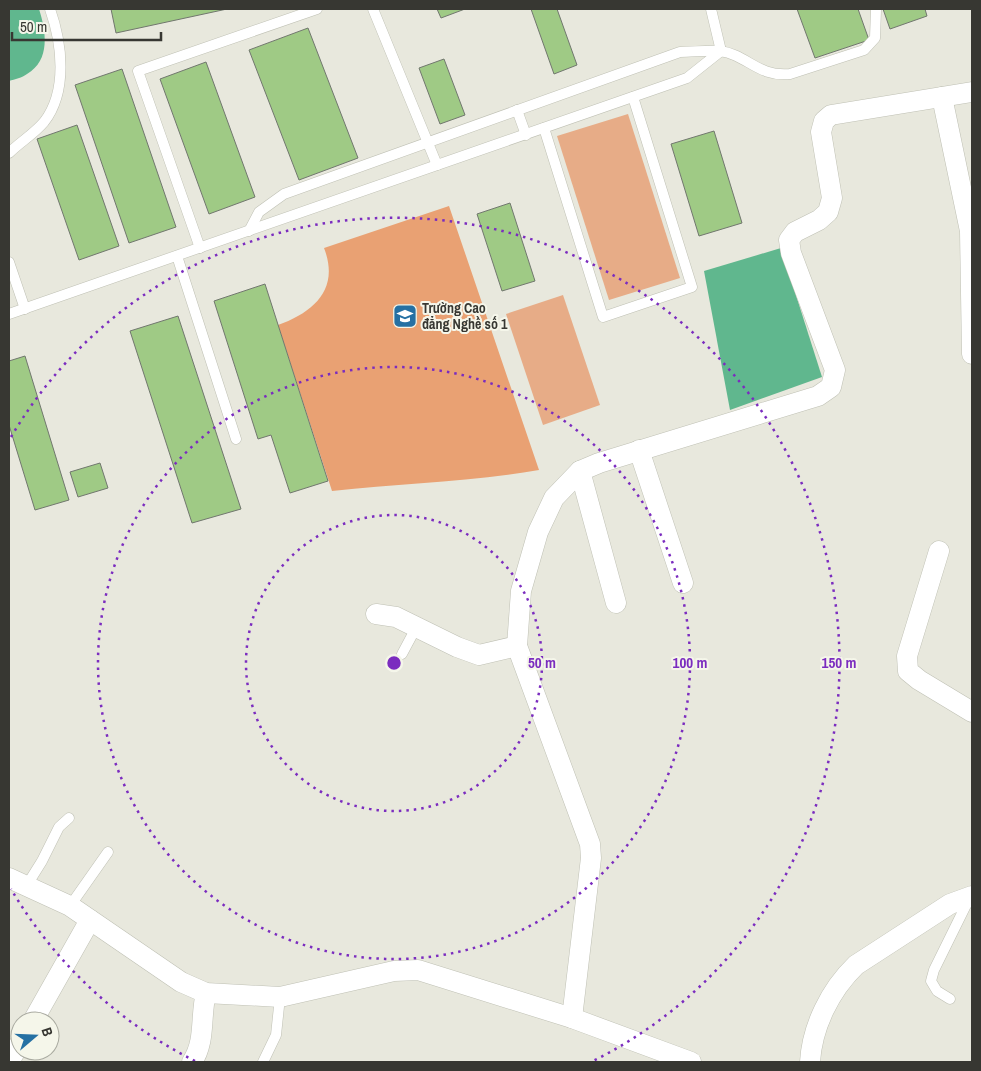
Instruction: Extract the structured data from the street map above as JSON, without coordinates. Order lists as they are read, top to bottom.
{
  "places": {
    "school or university": ["Trường Cao đẳng Nghề số 1"]
  },
  "scale_bar": "50 m",
  "north": "right",
  "rings": ["50 m", "100 m", "150 m"]
}
